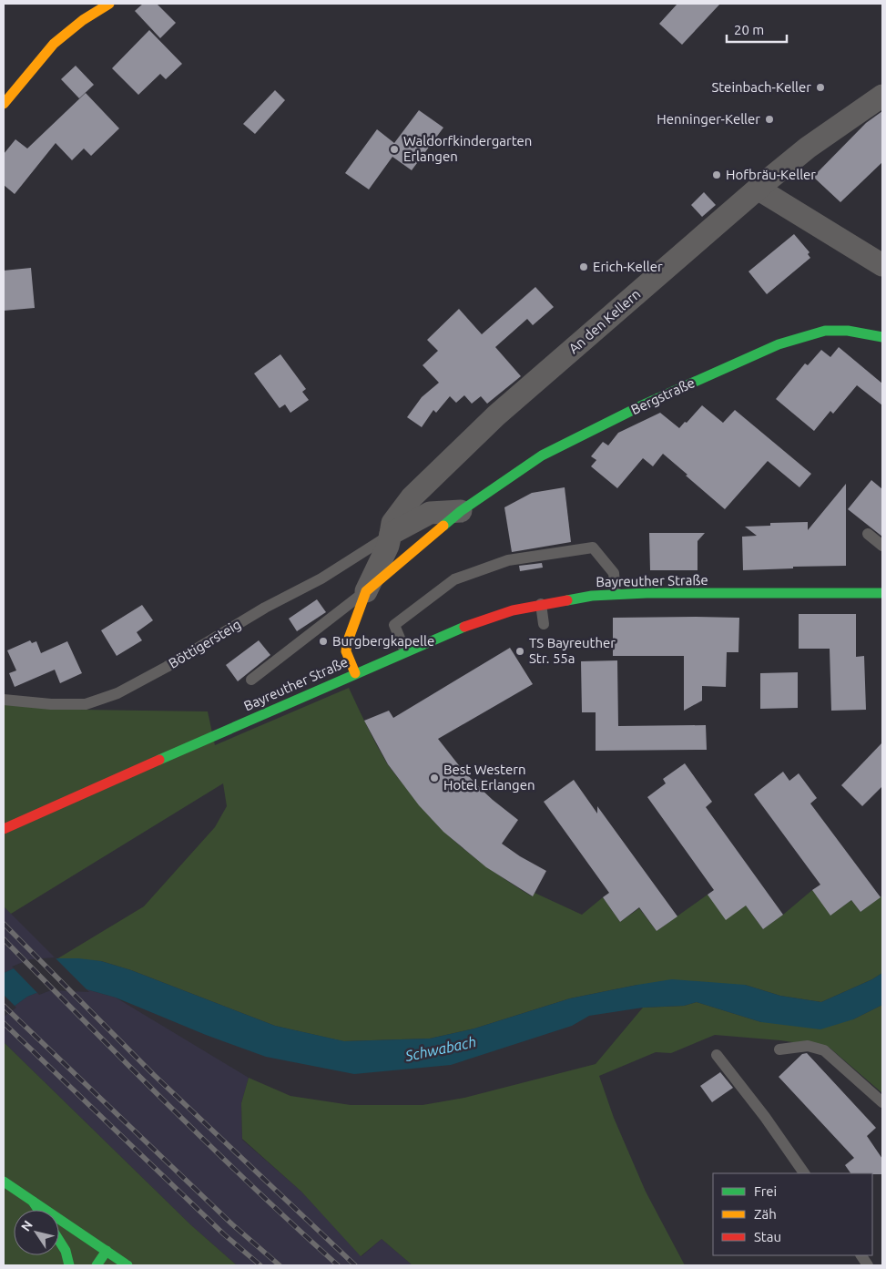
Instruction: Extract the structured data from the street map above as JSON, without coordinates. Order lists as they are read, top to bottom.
{
  "streets": {
    "main road": ["Bergstraße", "Bayreuther Straße"],
    "street": ["An den Kellern", "Böttigersteig"]
  },
  "crossings": [
    ["An den Kellern", "Böttigersteig"],
    ["Bergstraße", "Böttigersteig"]
  ],
  "water": ["Schwabach"],
  "places": [
    "Steinbach-Keller",
    "Henninger-Keller",
    "Waldorfkindergarten Erlangen",
    "Hofbräu-Keller",
    "Erich-Keller",
    "Burgbergkapelle",
    "TS Bayreuther Str. 55a",
    "Best Western Hotel Erlangen"
  ],
  "legend": ["Frei", "Zäh", "Stau"],
  "scale_bar": "20 m",
  "north": "top left"
}
